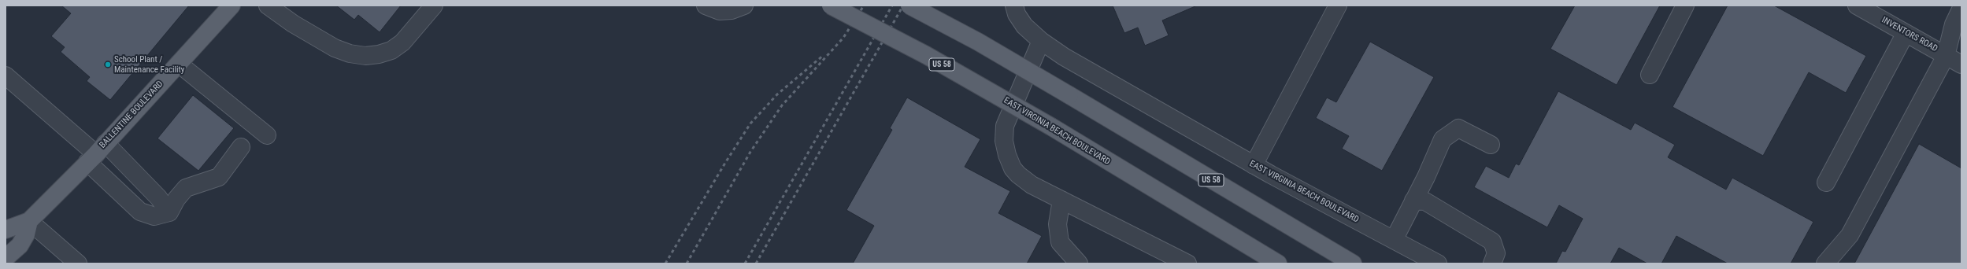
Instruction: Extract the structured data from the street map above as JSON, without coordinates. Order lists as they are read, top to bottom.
{
  "streets": {
    "main road": ["US 58", "BALLENTINE BOULEVARD", "EAST VIRGINIA BEACH BOULEVARD"],
    "street": ["INVENTORS ROAD"]
  },
  "places": ["School Plant / Maintenance Facility"]
}
